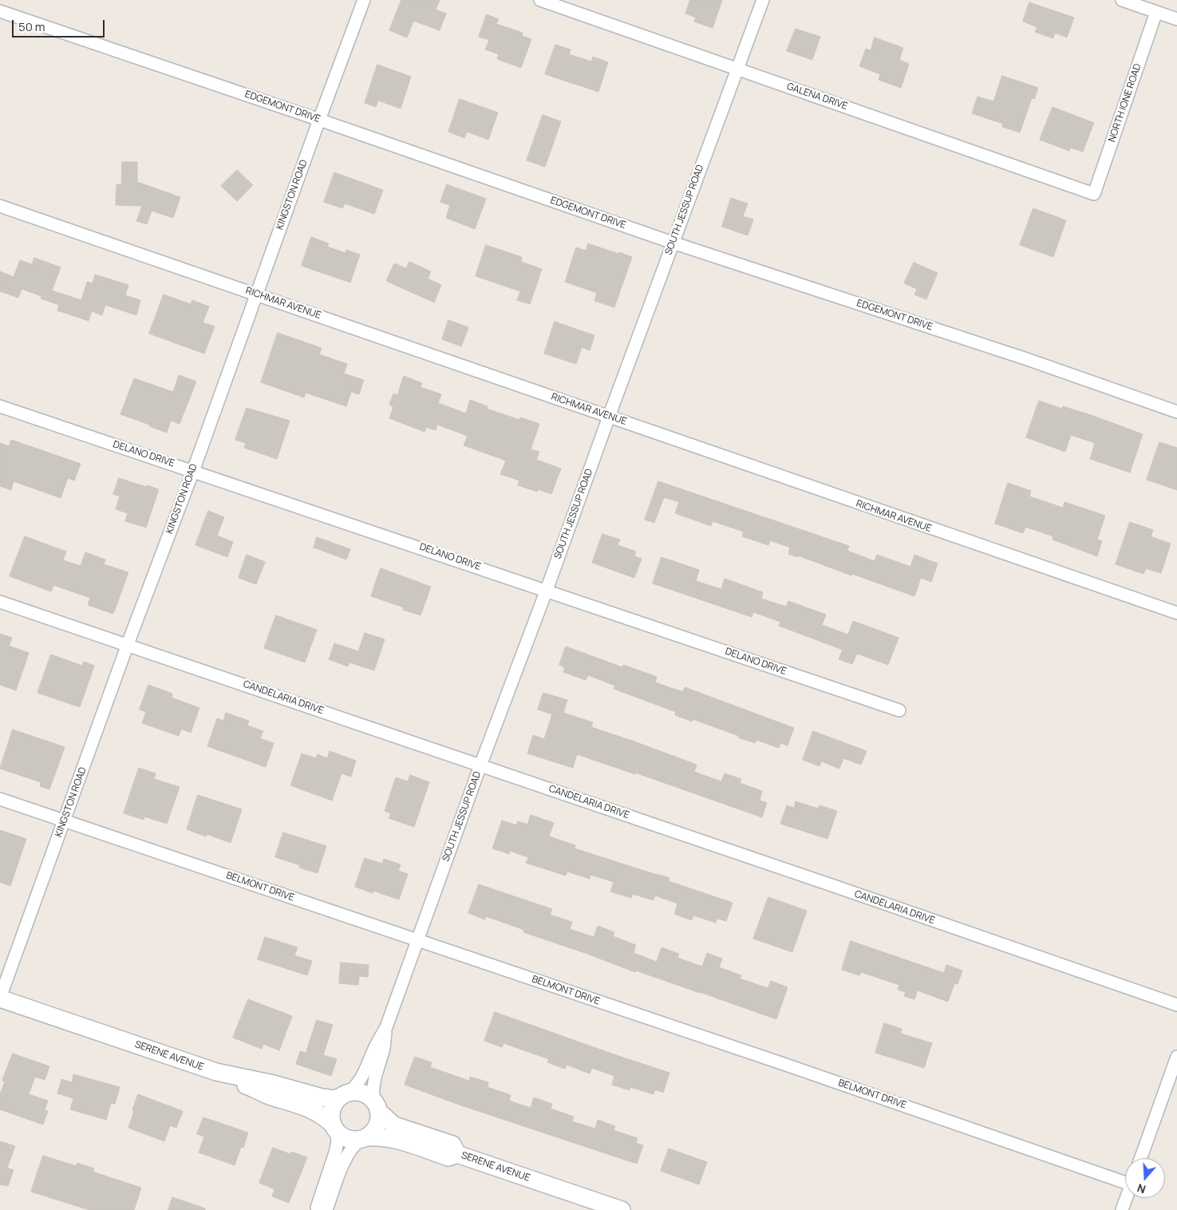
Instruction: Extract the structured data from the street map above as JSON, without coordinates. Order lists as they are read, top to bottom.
{
  "streets": {
    "street": [
      "GALENA DRIVE",
      "NORTH IONE ROAD",
      "EDGEMONT DRIVE",
      "KINGSTON ROAD",
      "SOUTH JESSUP ROAD",
      "RICHMAR AVENUE",
      "DELANO DRIVE",
      "CANDELARIA DRIVE",
      "BELMONT DRIVE",
      "SERENE AVENUE"
    ]
  },
  "crossings": [
    ["GALENA DRIVE", "NORTH IONE ROAD"],
    ["GALENA DRIVE", "SOUTH JESSUP ROAD"],
    ["EDGEMONT DRIVE", "KINGSTON ROAD"],
    ["EDGEMONT DRIVE", "SOUTH JESSUP ROAD"],
    ["KINGSTON ROAD", "RICHMAR AVENUE"],
    ["KINGSTON ROAD", "DELANO DRIVE"],
    ["KINGSTON ROAD", "CANDELARIA DRIVE"],
    ["KINGSTON ROAD", "BELMONT DRIVE"],
    ["KINGSTON ROAD", "SERENE AVENUE"],
    ["SOUTH JESSUP ROAD", "RICHMAR AVENUE"],
    ["SOUTH JESSUP ROAD", "DELANO DRIVE"],
    ["SOUTH JESSUP ROAD", "CANDELARIA DRIVE"],
    ["SOUTH JESSUP ROAD", "BELMONT DRIVE"],
    ["SOUTH JESSUP ROAD", "SERENE AVENUE"]
  ],
  "scale_bar": "50 m",
  "north": "bottom"
}
